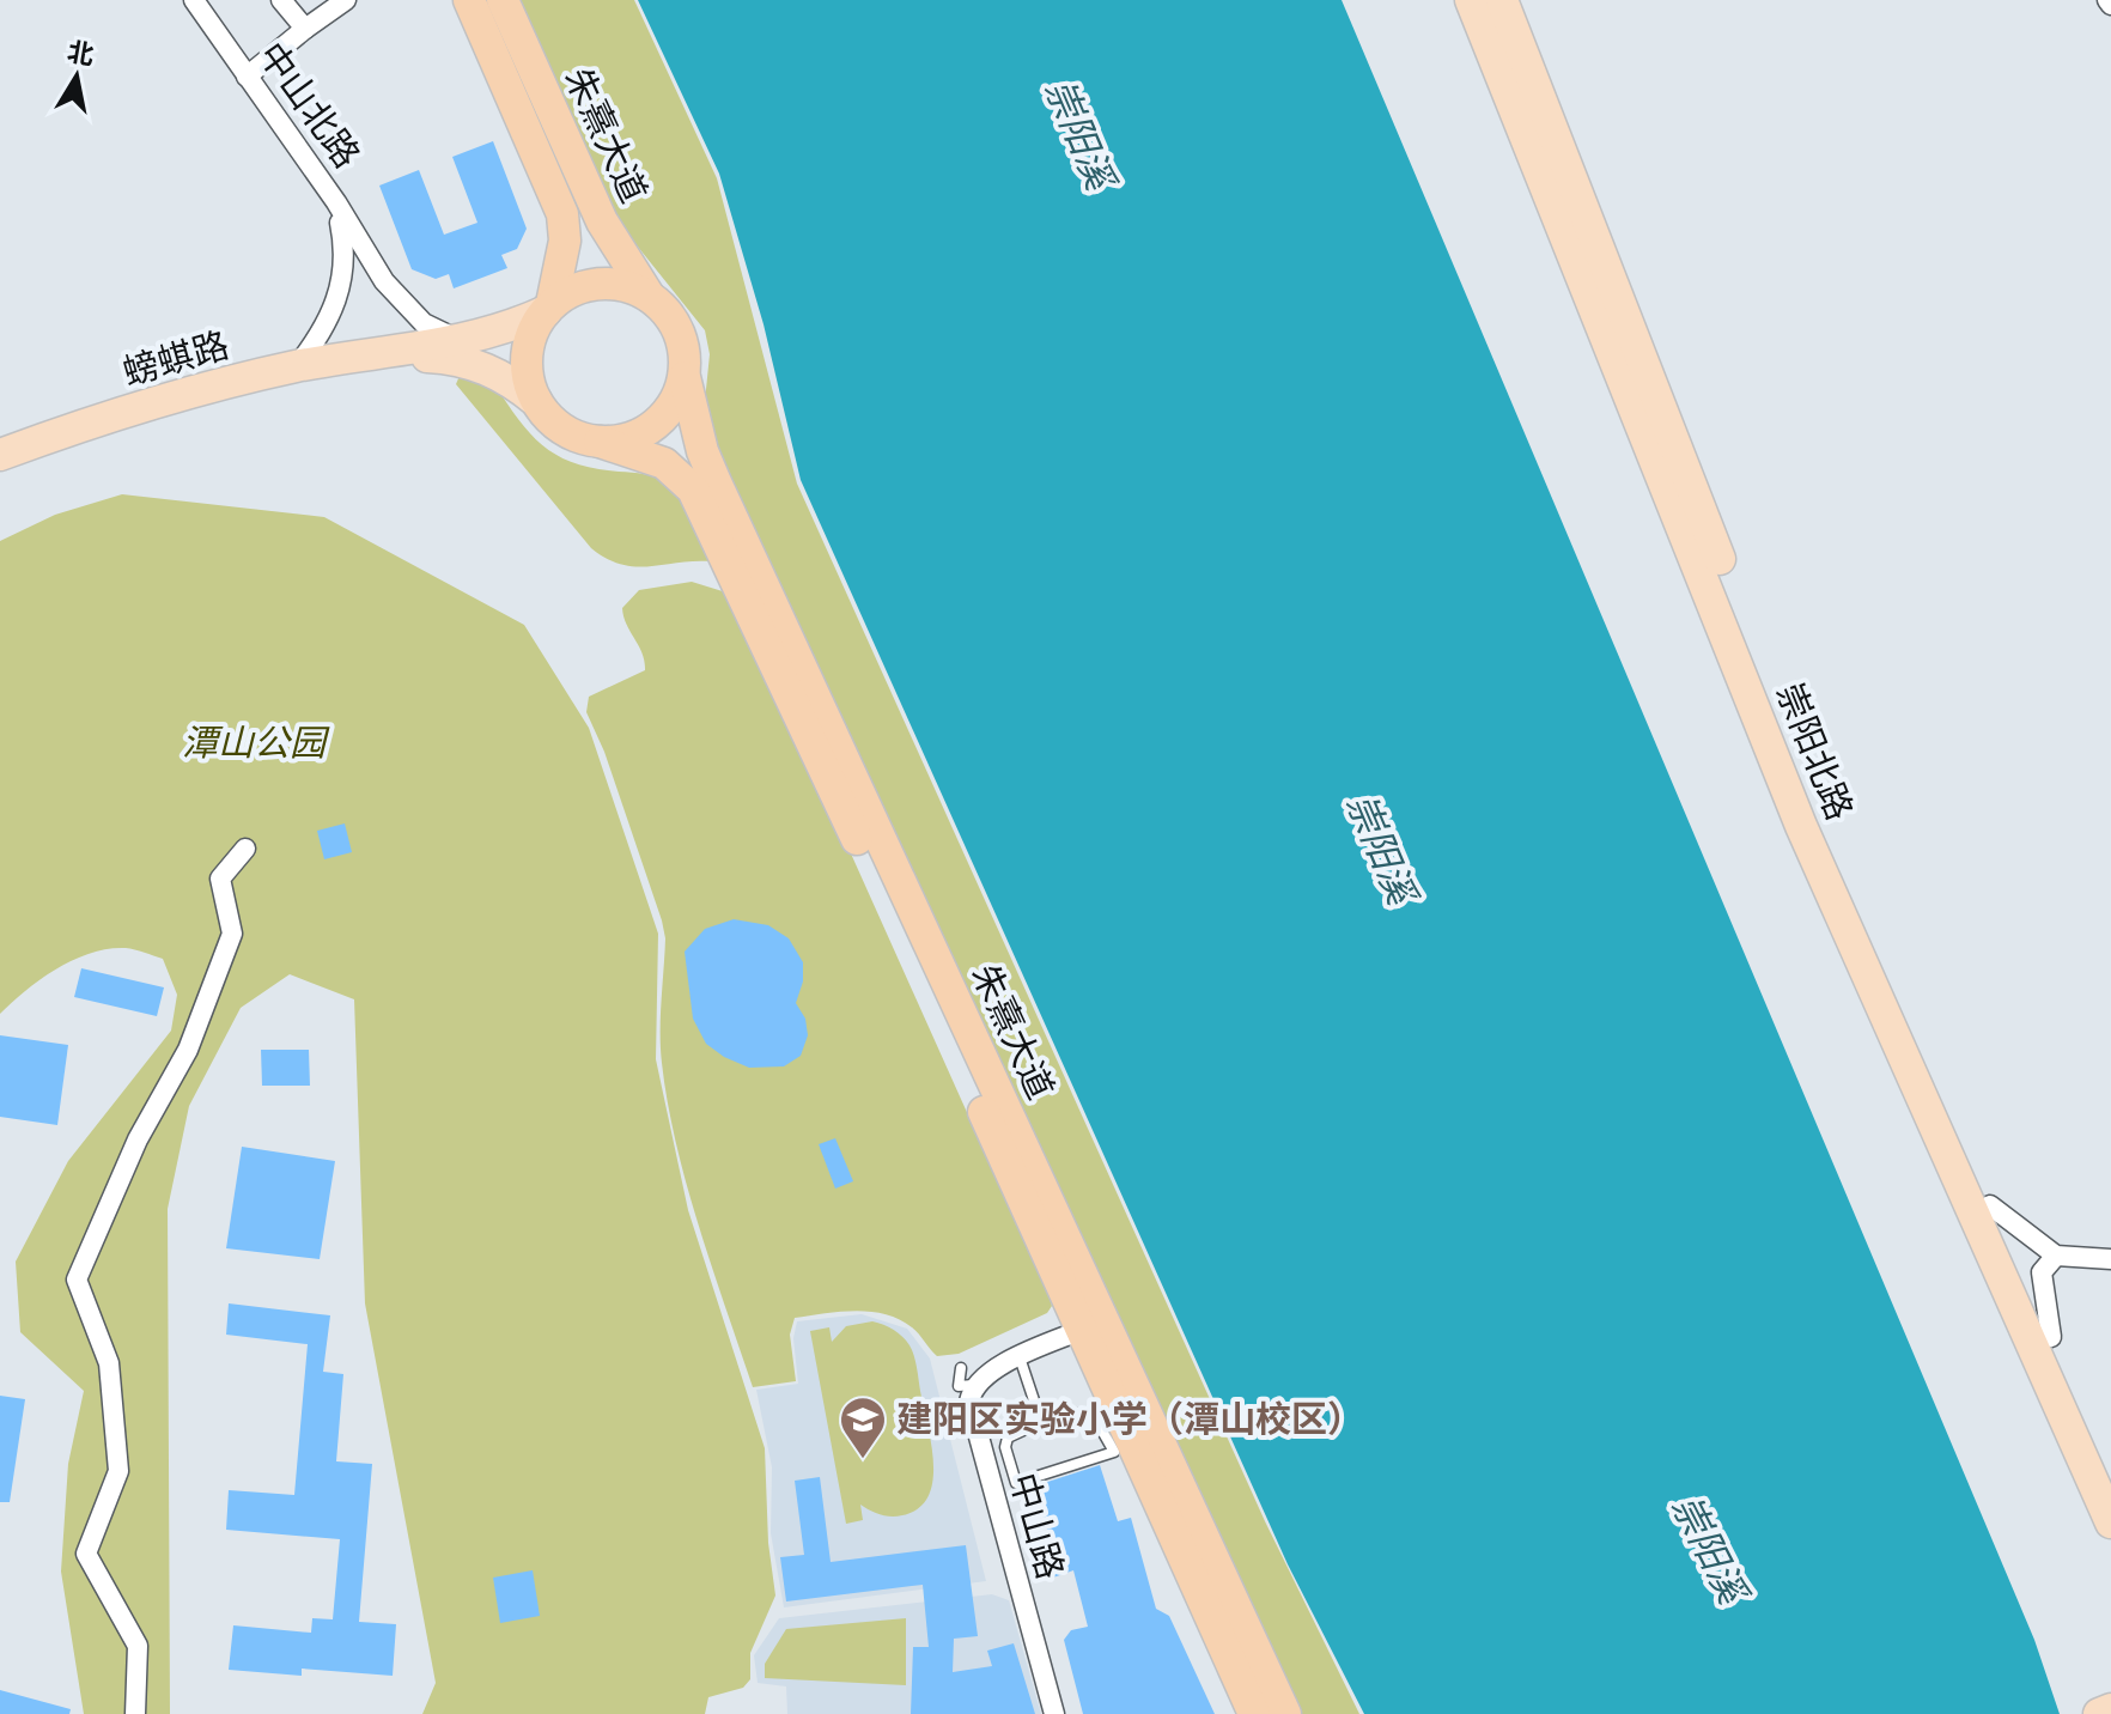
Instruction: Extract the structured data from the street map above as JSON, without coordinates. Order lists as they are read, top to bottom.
{
  "streets": {
    "highway": ["朱熹大道"],
    "main road": ["螃蜞路", "崇阳北路"],
    "street": ["中山北路", "中山路"]
  },
  "crossings": [
    ["朱熹大道", "中山路"]
  ],
  "water": ["崇阳溪"],
  "parks": ["潭山公园"],
  "places": {
    "school or university": ["建阳区实验小学（潭山校区）"]
  },
  "north": "top"
}
